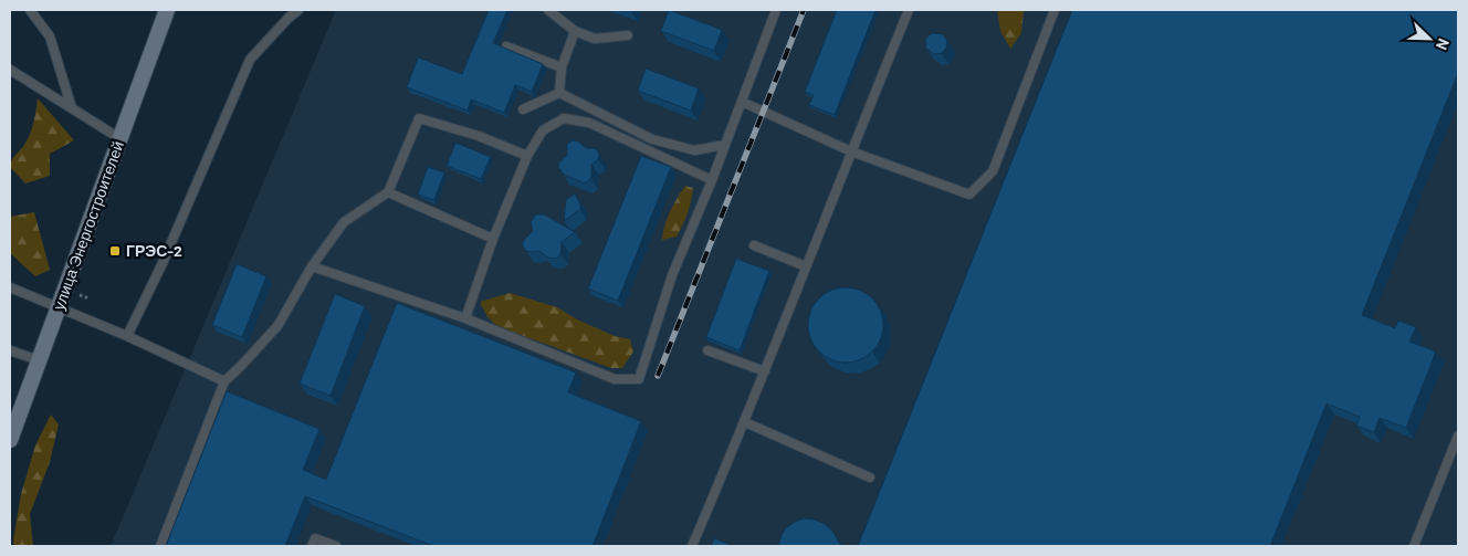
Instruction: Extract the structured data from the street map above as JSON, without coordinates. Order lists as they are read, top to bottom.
{
  "streets": {
    "main road": ["улица Энергостроителей"]
  },
  "places": {
    "transit": ["ГРЭС-2"]
  },
  "north": "bottom right"
}
